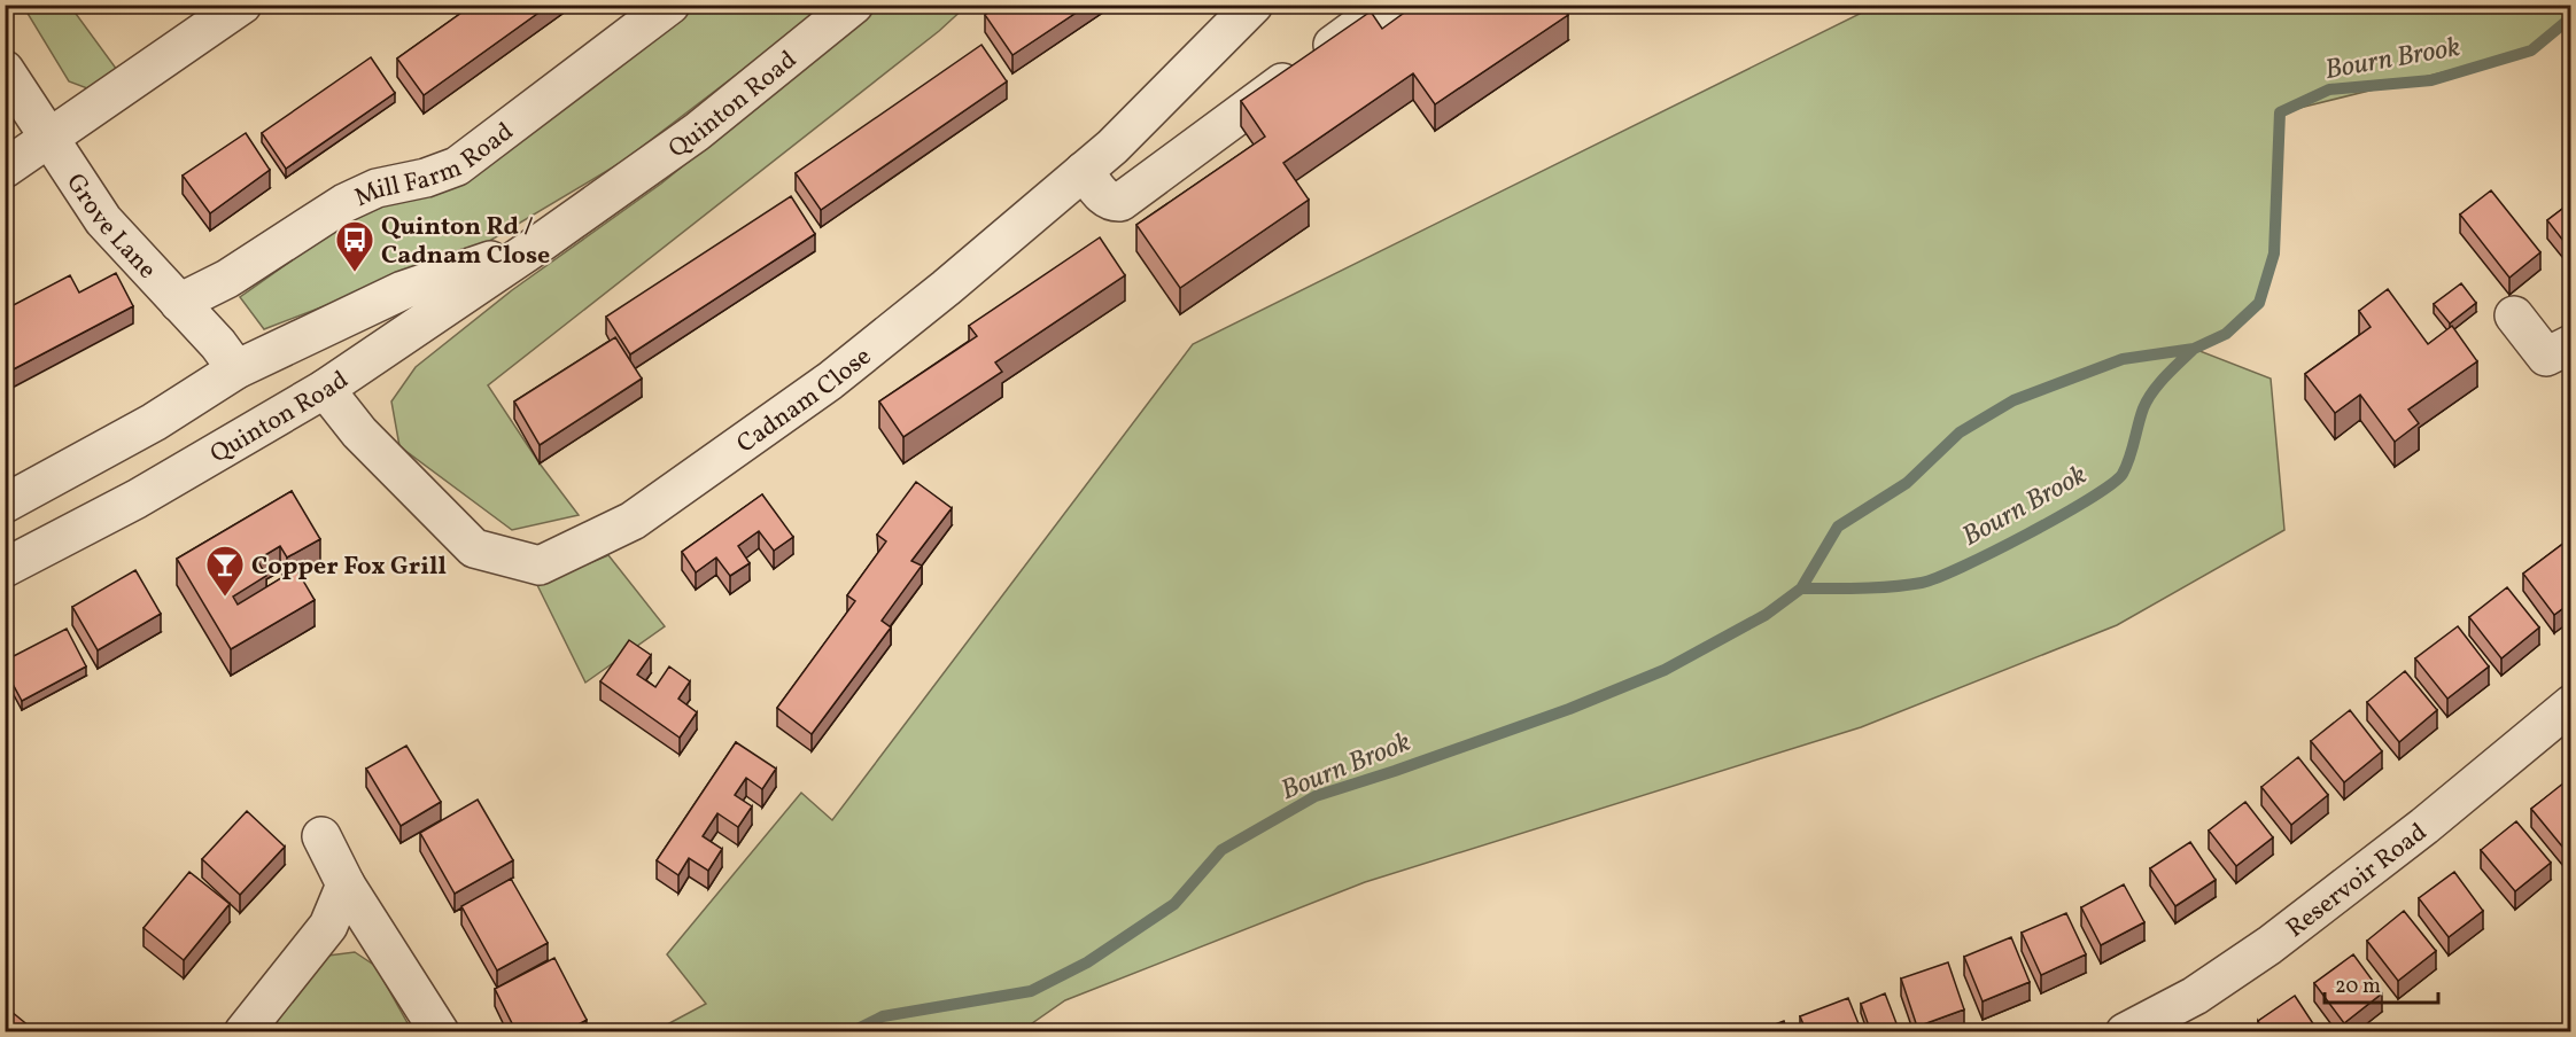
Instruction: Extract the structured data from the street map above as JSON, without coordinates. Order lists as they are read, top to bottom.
{
  "streets": {
    "street": [
      "Quinton Road",
      "Mill Farm Road",
      "Grove Lane",
      "Cadnam Close",
      "Reservoir Road"
    ]
  },
  "crossings": [
    ["Quinton Road", "Grove Lane"],
    ["Quinton Road", "Cadnam Close"],
    ["Mill Farm Road", "Grove Lane"]
  ],
  "water": ["Bourn Brook"],
  "places": {
    "bus stop": ["Quinton Rd / Cadnam Close"],
    "bar": ["Copper Fox Grill"]
  },
  "scale_bar": "20 m"
}
